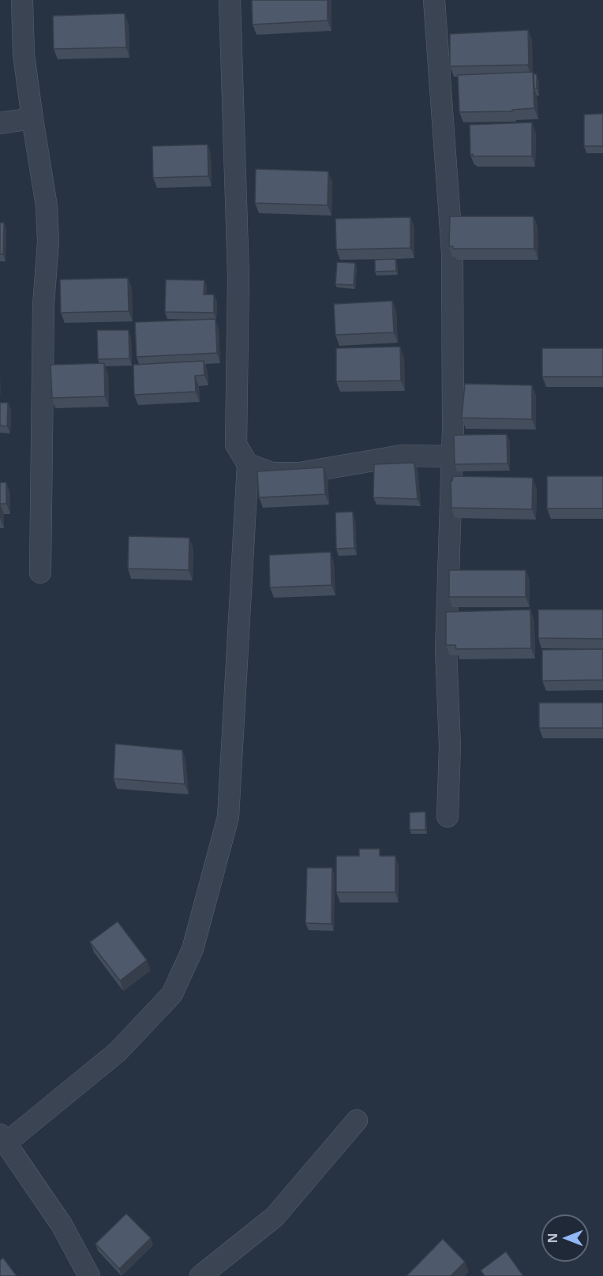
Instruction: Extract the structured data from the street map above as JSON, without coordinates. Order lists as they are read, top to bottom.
{
  "north": "left"
}
